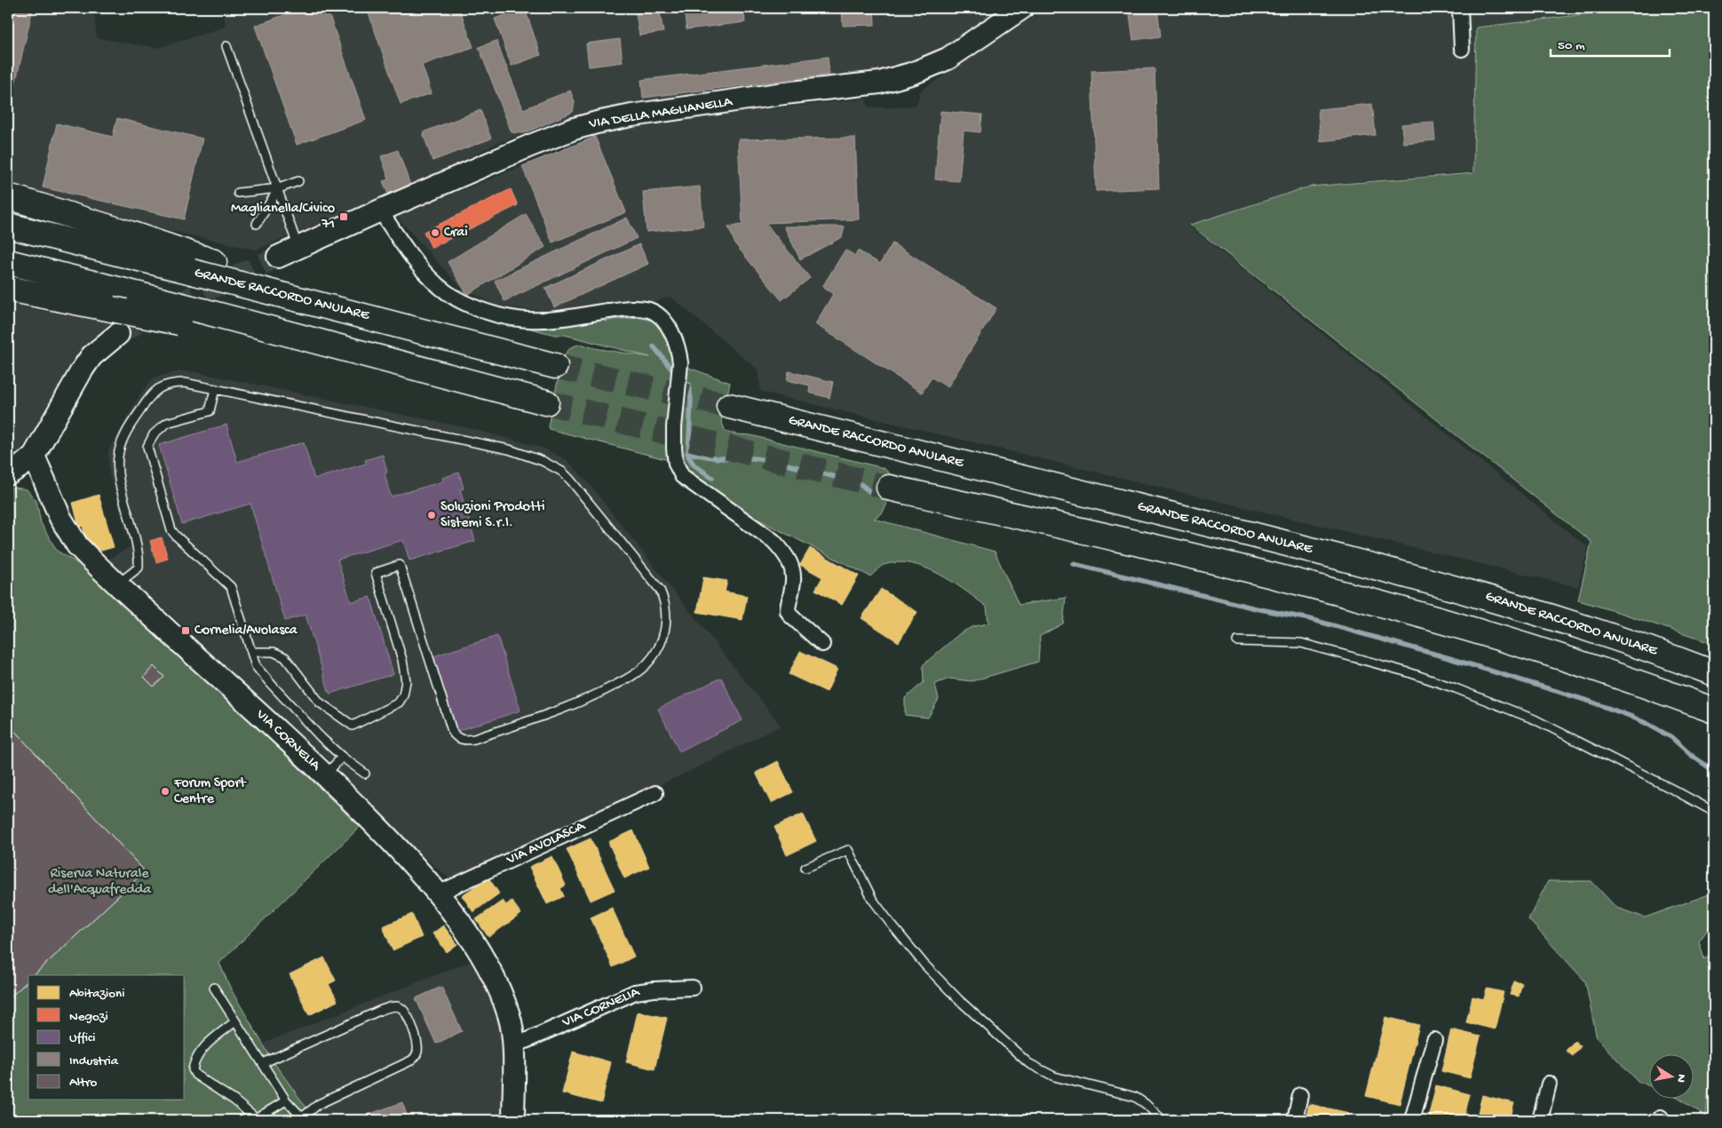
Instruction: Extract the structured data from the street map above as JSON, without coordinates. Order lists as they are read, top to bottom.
{
  "streets": {
    "highway": ["GRANDE RACCORDO ANULARE"],
    "street": ["VIA DELLA MAGLIANELLA", "VIA CORNELIA", "VIA AVOLASCA"]
  },
  "crossings": [
    ["VIA CORNELIA", "VIA AVOLASCA"]
  ],
  "parks": ["Riserva Naturale dell'Acquafredda"],
  "places": {
    "transit": ["Maglianella/Civico 71", "Cornelia/Avolasca"],
    "other": ["Crai", "Soluzioni Prodotti Sistemi S.r.l.", "Forum Sport Centre"]
  },
  "legend": [
    "Abitazioni",
    "Negozi",
    "Uffici",
    "Industria",
    "Altro"
  ],
  "scale_bar": "50 m",
  "north": "right"
}
